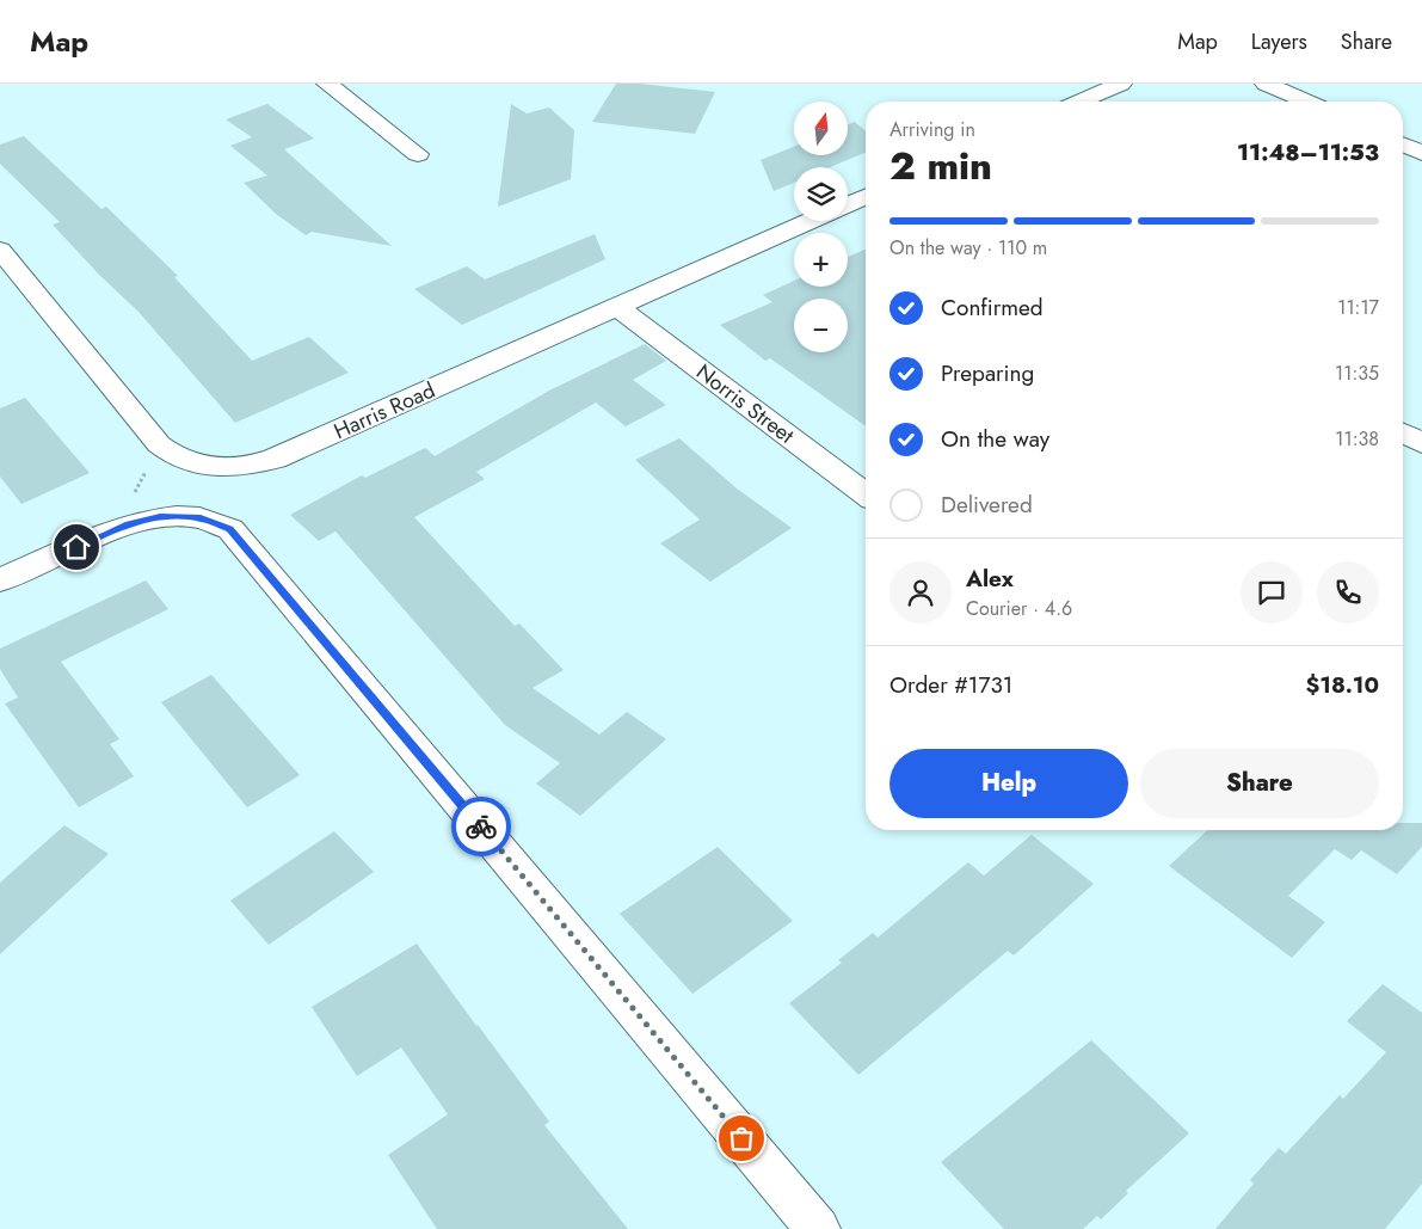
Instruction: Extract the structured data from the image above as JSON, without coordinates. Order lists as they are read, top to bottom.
{
  "streets": {
    "street": ["Norris Street", "Harris Road"]
  },
  "crossings": [
    ["Norris Street", "Harris Road"]
  ],
  "north": "top",
  "page": {
    "header": "Map",
    "nav": ["Map", "Layers", "Share"],
    "map_buttons": ["+", "−"],
    "heading": ["2 min", "Arriving in", "11:48–11:53"],
    "panel": [
      "Alex",
      "Courier · 4.6",
      "Order #1731",
      "$18.10"
    ],
    "bar": "On the way · 110 m",
    "list": [
      ["Confirmed", "11:17"],
      ["Preparing", "11:35"],
      ["On the way", "11:38"],
      "Delivered"
    ],
    "buttons": ["Help", "Share"]
  }
}
